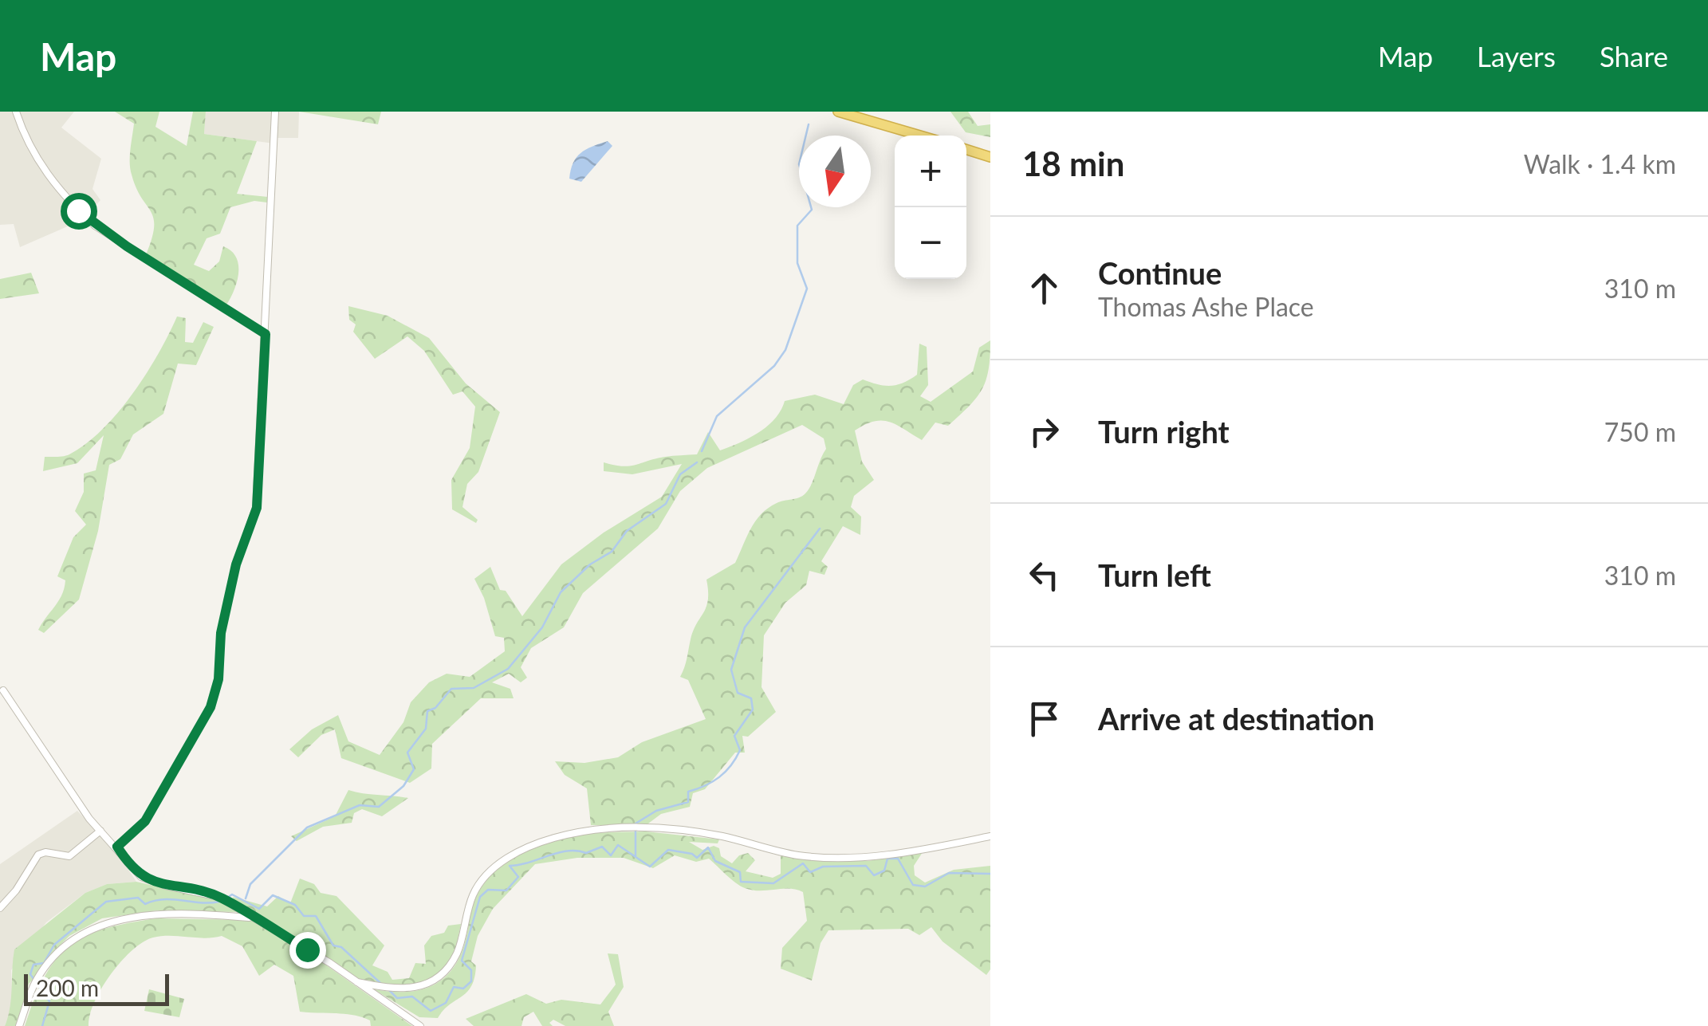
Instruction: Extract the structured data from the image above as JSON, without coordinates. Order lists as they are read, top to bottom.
{
  "scale_bar": "200 m",
  "north": "bottom",
  "page": {
    "header": "Map",
    "nav": ["Map", "Layers", "Share"],
    "heading": ["18 min", "Walk · 1.4 km"],
    "map_buttons": ["+", "−"],
    "list": [
      ["Continue", "Thomas Ashe Place", "310 m"],
      ["Turn right", "750 m"],
      ["Turn left", "310 m"],
      "Arrive at destination"
    ],
    "scale": "200 m"
  }
}
